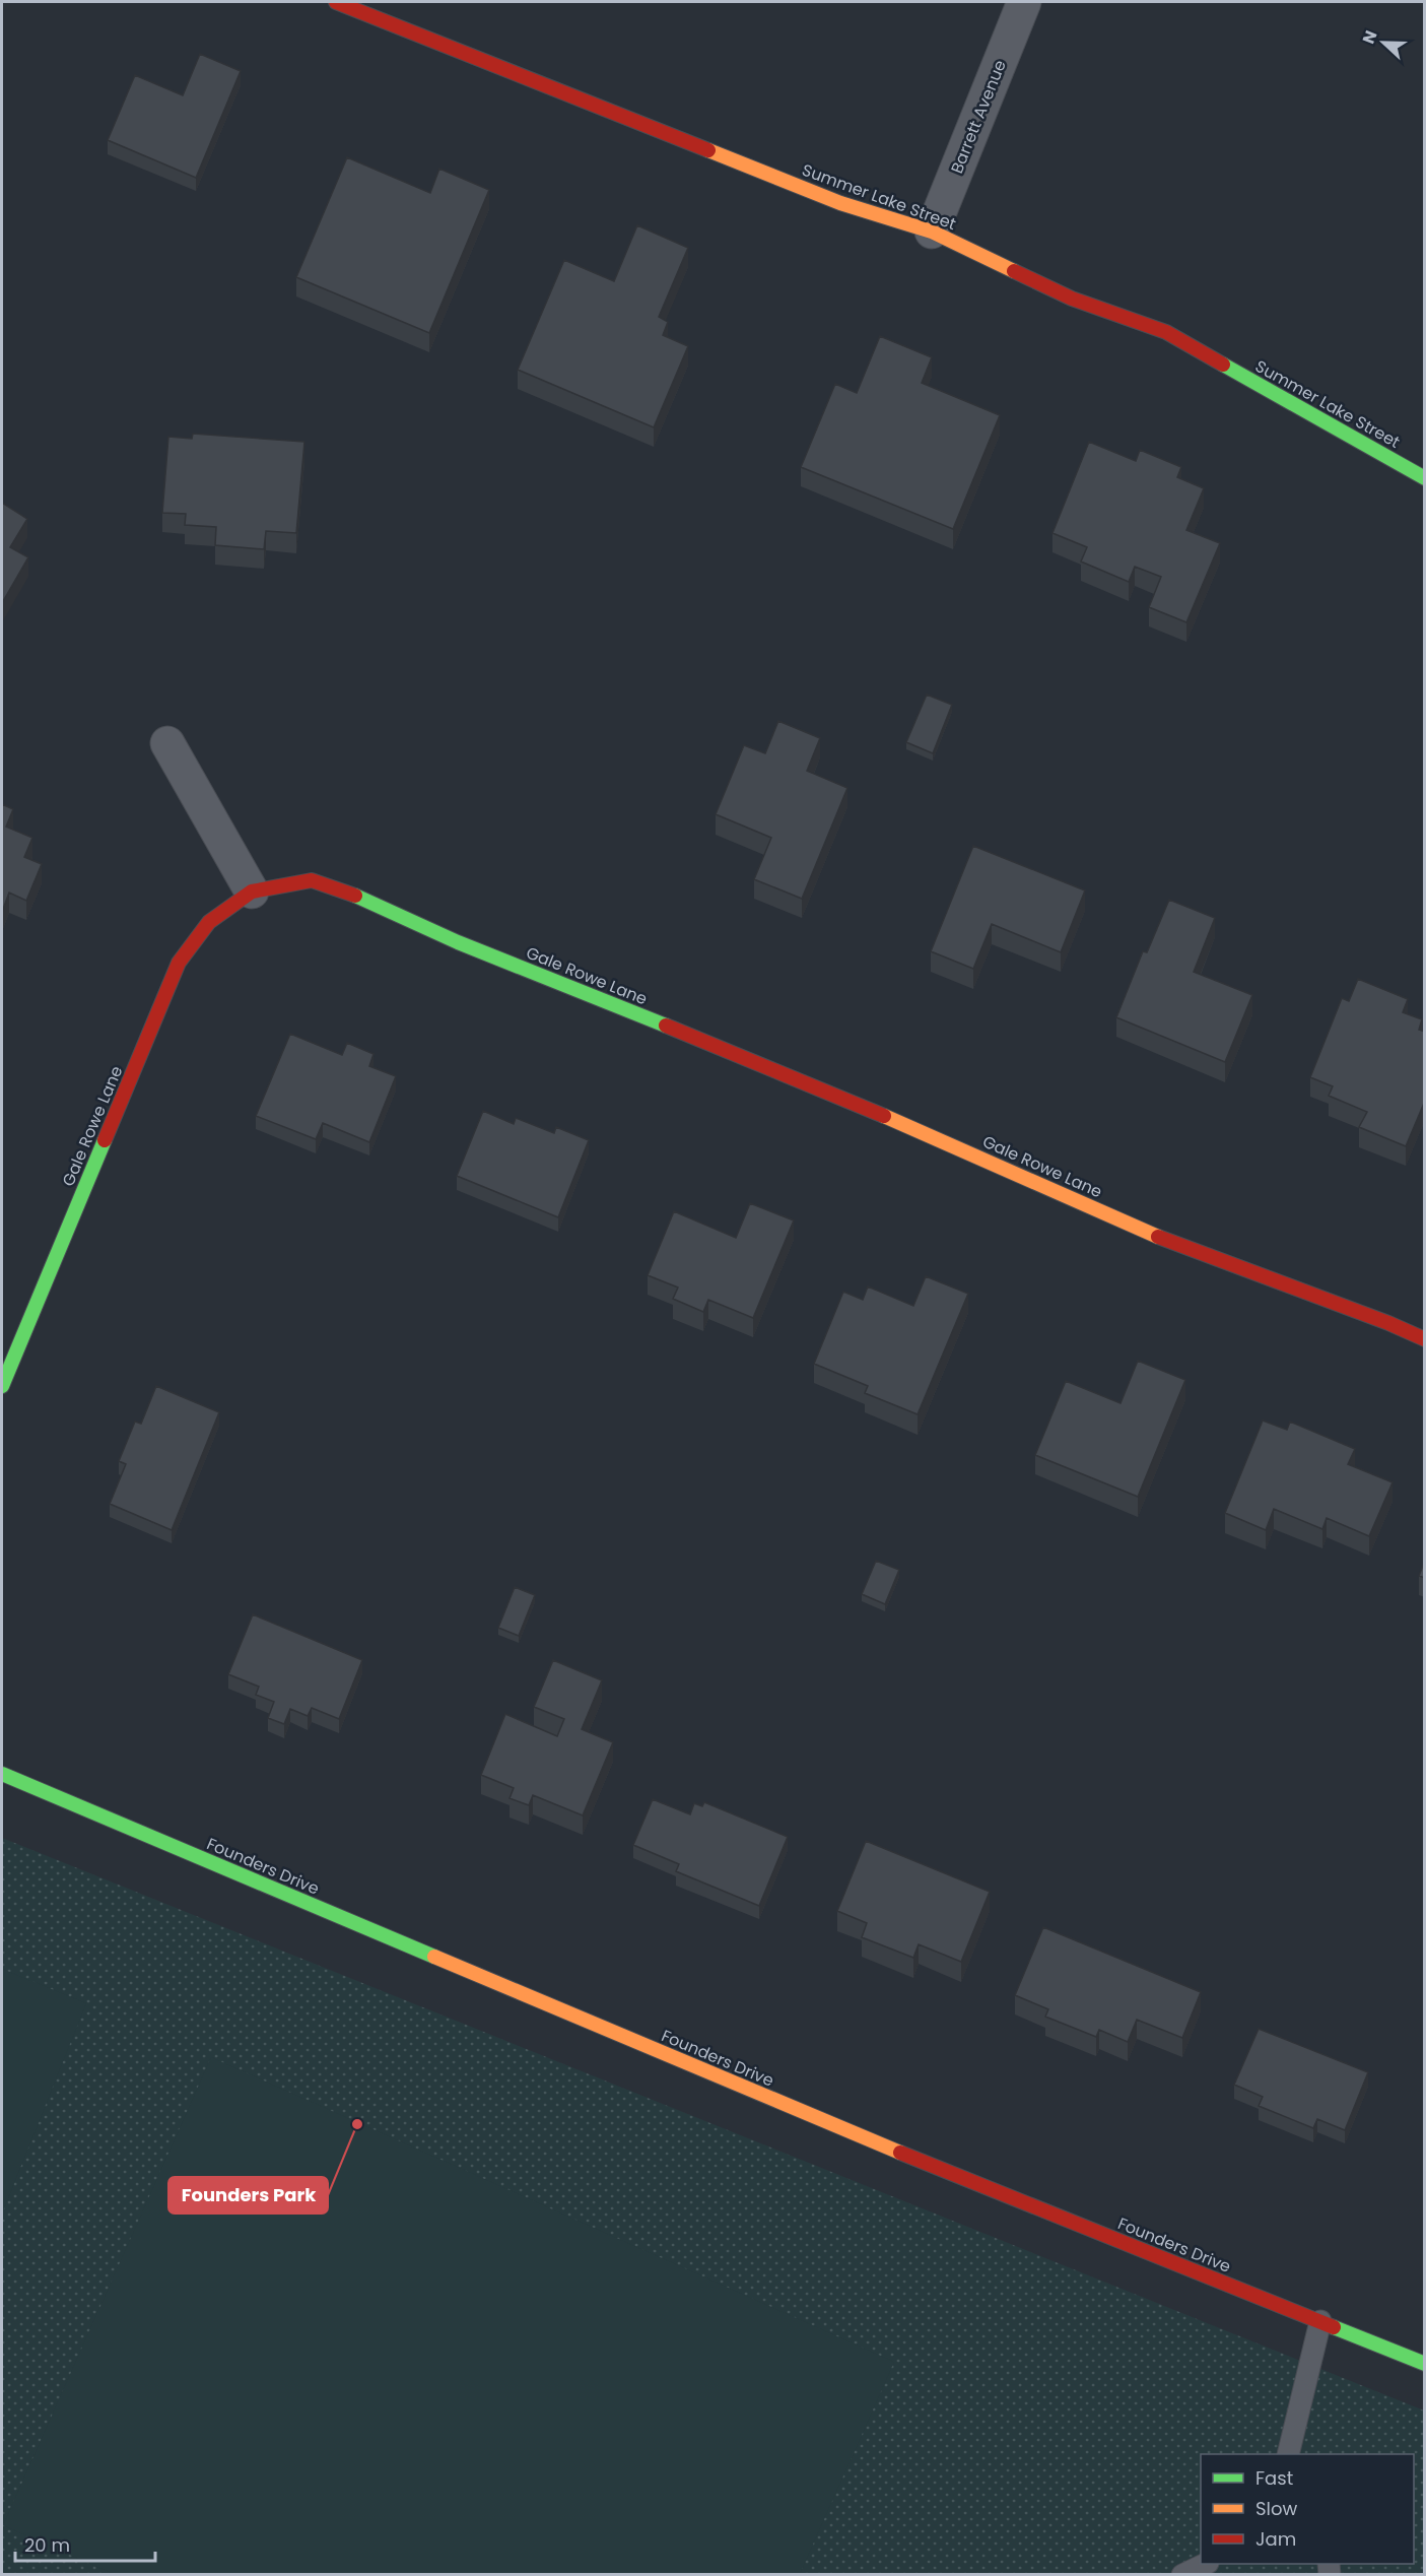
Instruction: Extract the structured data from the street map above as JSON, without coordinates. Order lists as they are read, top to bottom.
{
  "streets": {
    "street": [
      "Barrett Avenue",
      "Summer Lake Street",
      "Gale Rowe Lane",
      "Founders Drive"
    ]
  },
  "crossings": [
    ["Barrett Avenue", "Summer Lake Street"]
  ],
  "places": ["Founders Park"],
  "legend": ["Fast", "Slow", "Jam"],
  "scale_bar": "20 m",
  "north": "left"
}
